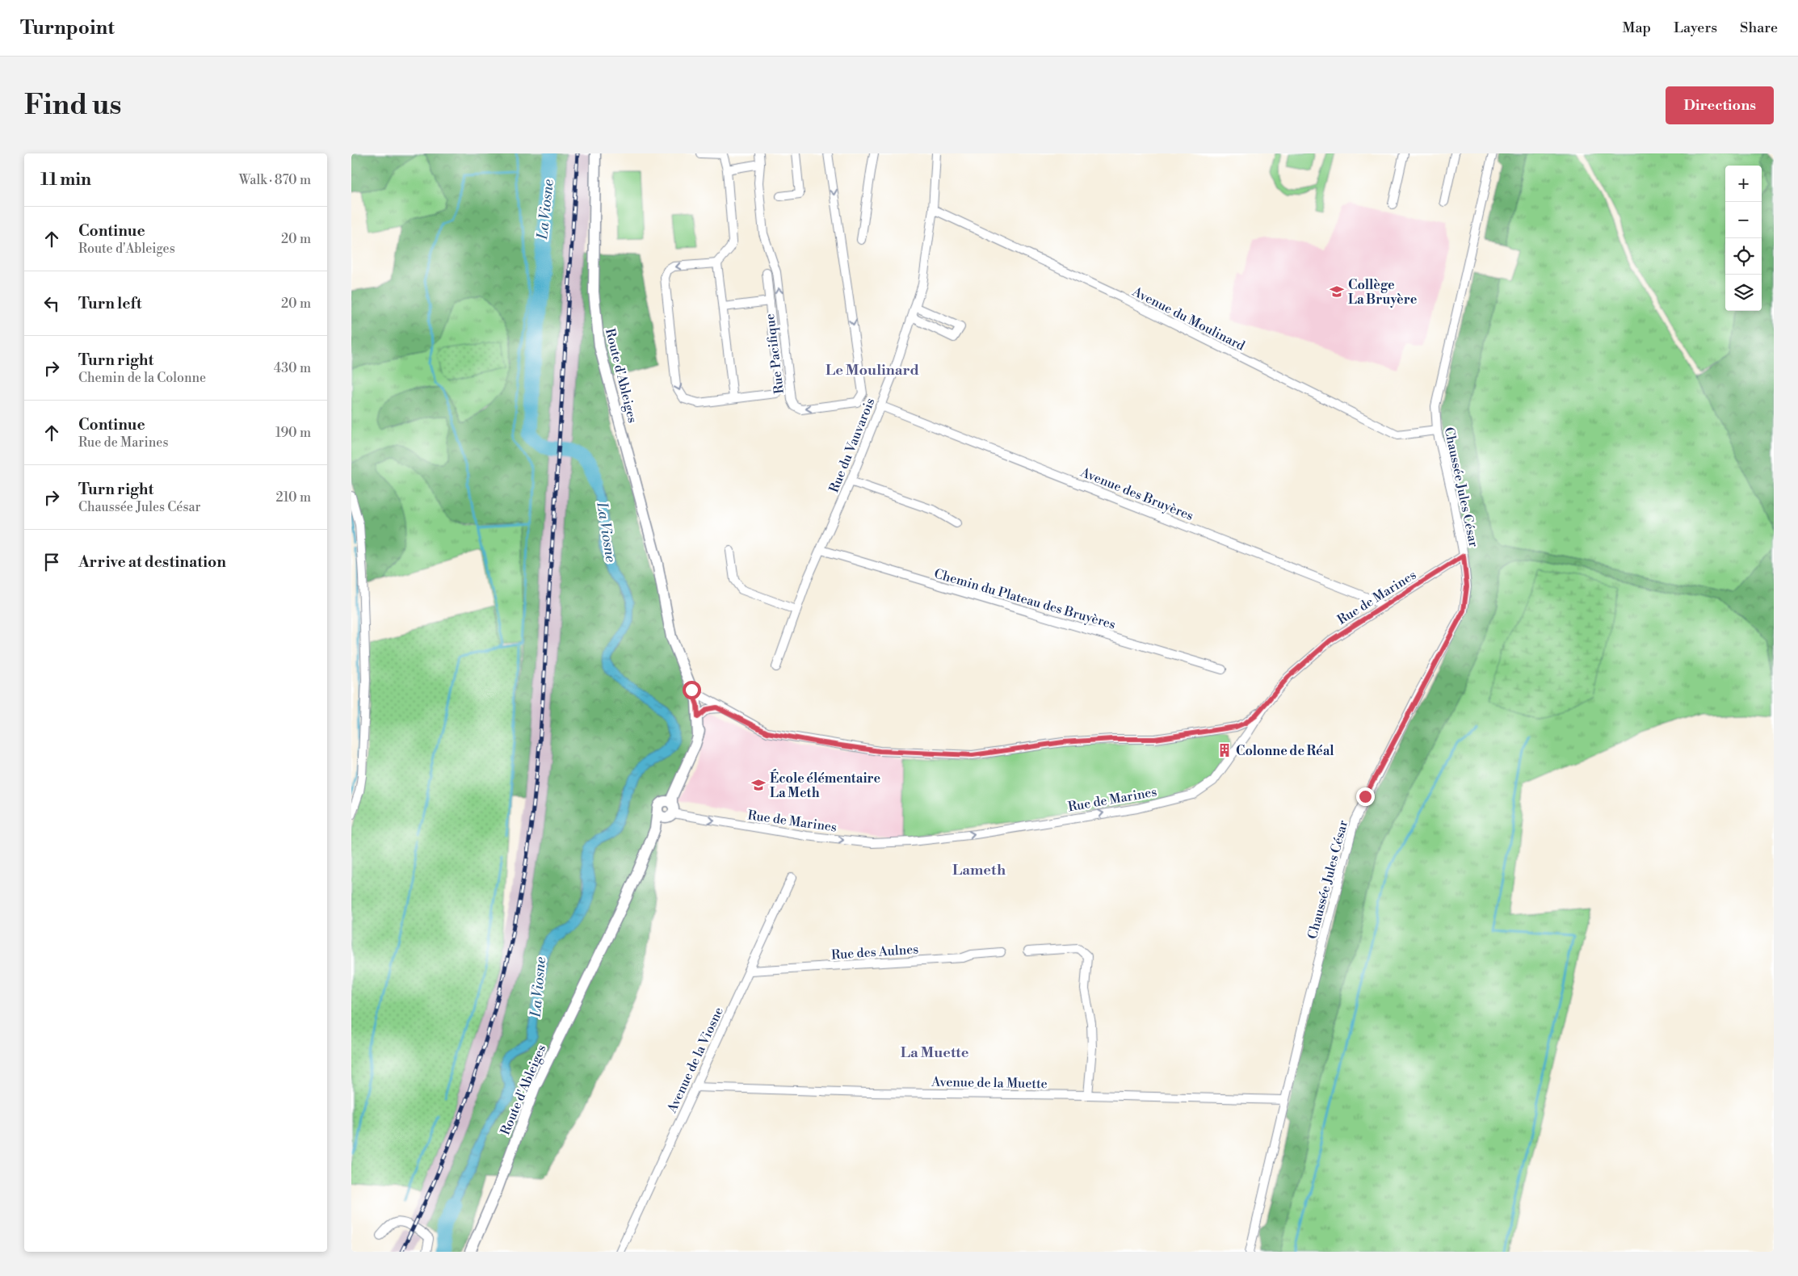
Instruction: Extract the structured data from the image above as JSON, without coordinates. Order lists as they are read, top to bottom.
{
  "streets": {
    "main road": ["Route d'Ableiges"],
    "street": [
      "Avenue du Moulinard",
      "Rue Pacifique",
      "Rue du Vauvarois",
      "Chaussée Jules César",
      "Avenue des Bruyères",
      "Rue de Marines",
      "Chemin du Plateau des Bruyères",
      "Rue des Aulnes",
      "Avenue de la Viosne",
      "Avenue de la Muette"
    ]
  },
  "crossings": [
    ["Avenue du Moulinard", "Rue du Vauvarois"],
    ["Avenue du Moulinard", "Chaussée Jules César"],
    ["Route d'Ableiges", "Rue de Marines"],
    ["Rue du Vauvarois", "Avenue des Bruyères"],
    ["Rue du Vauvarois", "Chemin du Plateau des Bruyères"],
    ["Chaussée Jules César", "Rue de Marines"],
    ["Chaussée Jules César", "Avenue de la Muette"],
    ["Avenue des Bruyères", "Rue de Marines"],
    ["Rue des Aulnes", "Avenue de la Viosne"],
    ["Avenue de la Viosne", "Avenue de la Muette"]
  ],
  "one_way": ["Rue de Marines"],
  "districts": ["Le Moulinard", "Lameth", "La Muette"],
  "water": ["La Viosne"],
  "places": {
    "school or university": ["Collège La Bruyère", "École élémentaire La Meth"],
    "building": ["Colonne de Réal"]
  },
  "page": {
    "header": "Turnpoint",
    "nav": ["Map", "Layers", "Share"],
    "buttons": "Directions",
    "title": "Find us",
    "heading": ["11 min", "Walk · 870 m"],
    "map_buttons": ["+", "−"],
    "list": [
      ["Continue", "Route d'Ableiges", "20 m"],
      ["Turn left", "20 m"],
      ["Turn right", "Chemin de la Colonne", "430 m"],
      ["Continue", "Rue de Marines", "190 m"],
      ["Turn right", "Chaussée Jules César", "210 m"],
      "Arrive at destination"
    ]
  }
}
